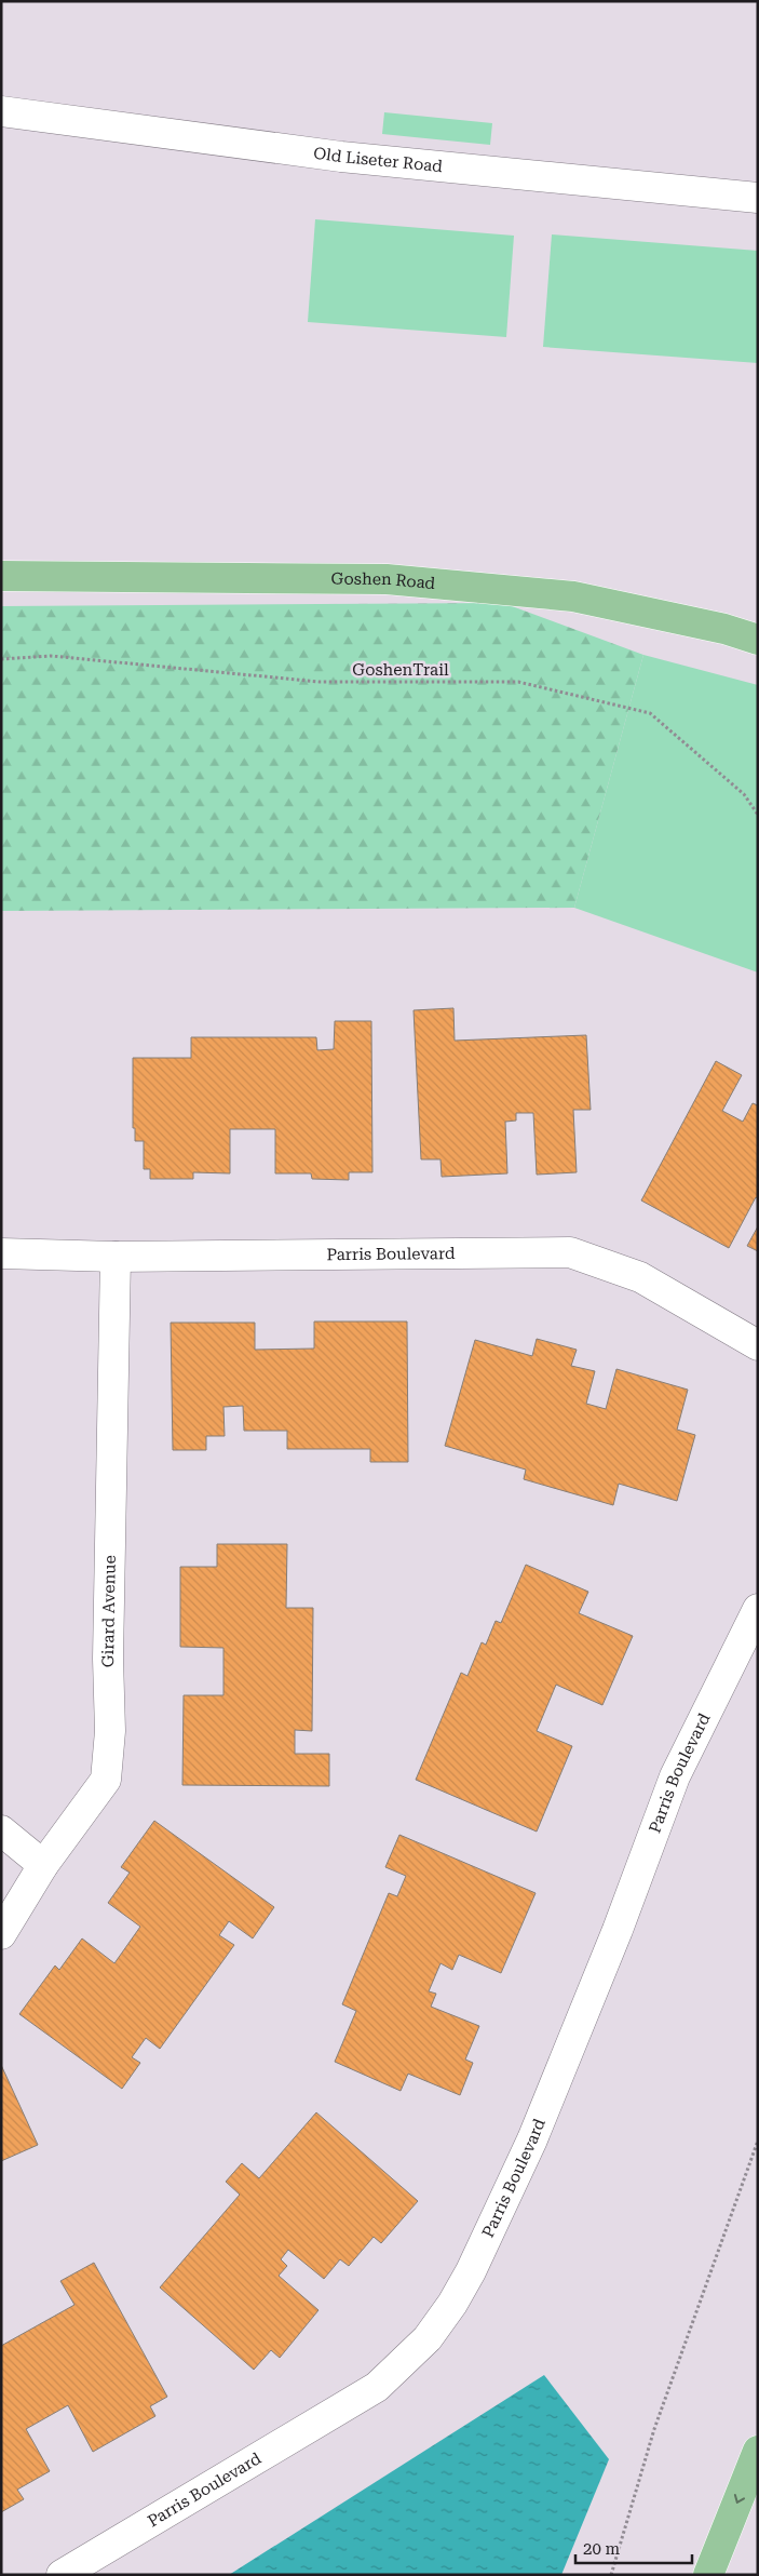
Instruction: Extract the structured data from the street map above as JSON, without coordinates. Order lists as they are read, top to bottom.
{
  "streets": {
    "main road": ["Goshen Road"],
    "street": ["Old Liseter Road", "Parris Boulevard", "Girard Avenue"],
    "path": ["GoshenTrail"]
  },
  "crossings": [
    ["Parris Boulevard", "Girard Avenue"]
  ],
  "scale_bar": "20 m"
}
